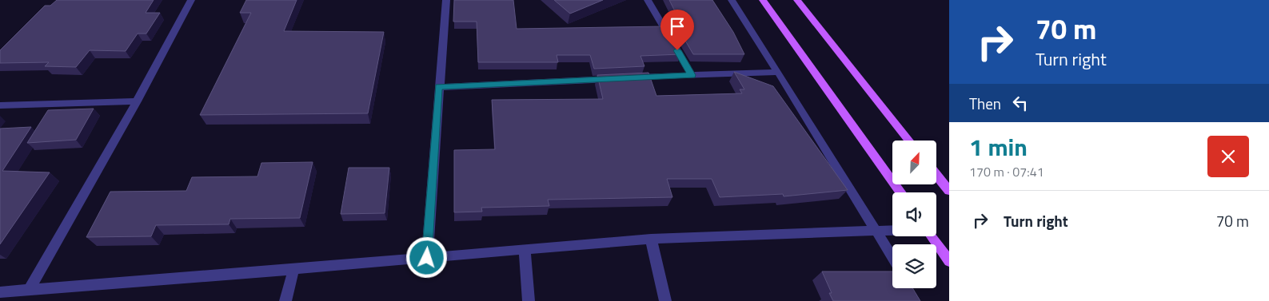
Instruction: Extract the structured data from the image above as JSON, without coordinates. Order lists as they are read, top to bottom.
{
  "north": "top right",
  "page": {
    "turn": ["70 m", "Turn right"],
    "then": "Then",
    "heading": ["1 min", "170 m · 07:41"],
    "list": [
      {
        "name": "Turn right",
        "value": "70 m"
      }
    ]
  }
}
